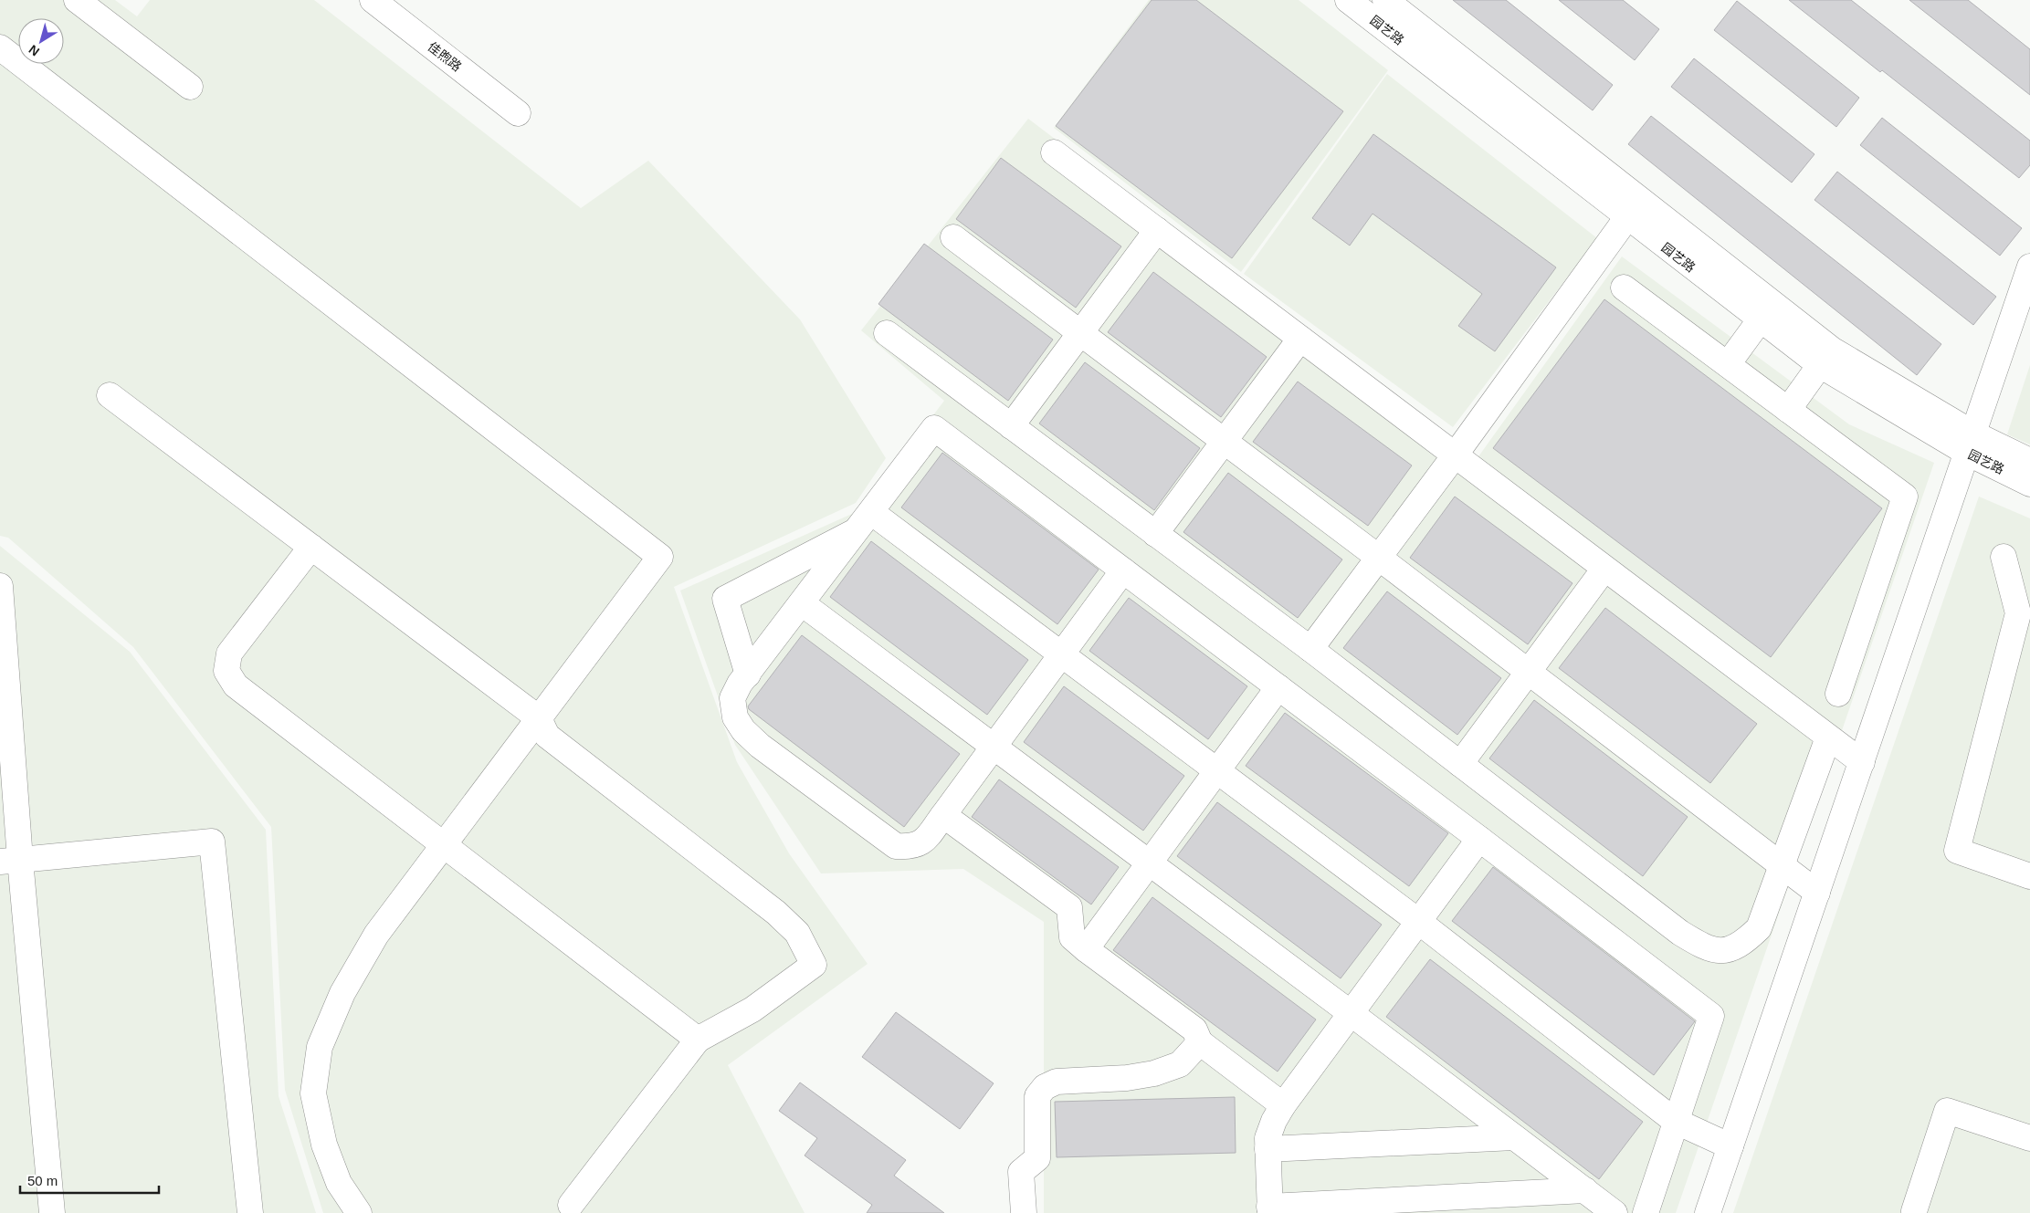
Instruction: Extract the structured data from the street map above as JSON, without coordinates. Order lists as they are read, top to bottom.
{
  "streets": {
    "street": ["园艺路", "佳煦路"]
  },
  "scale_bar": "50 m",
  "north": "bottom left"
}
